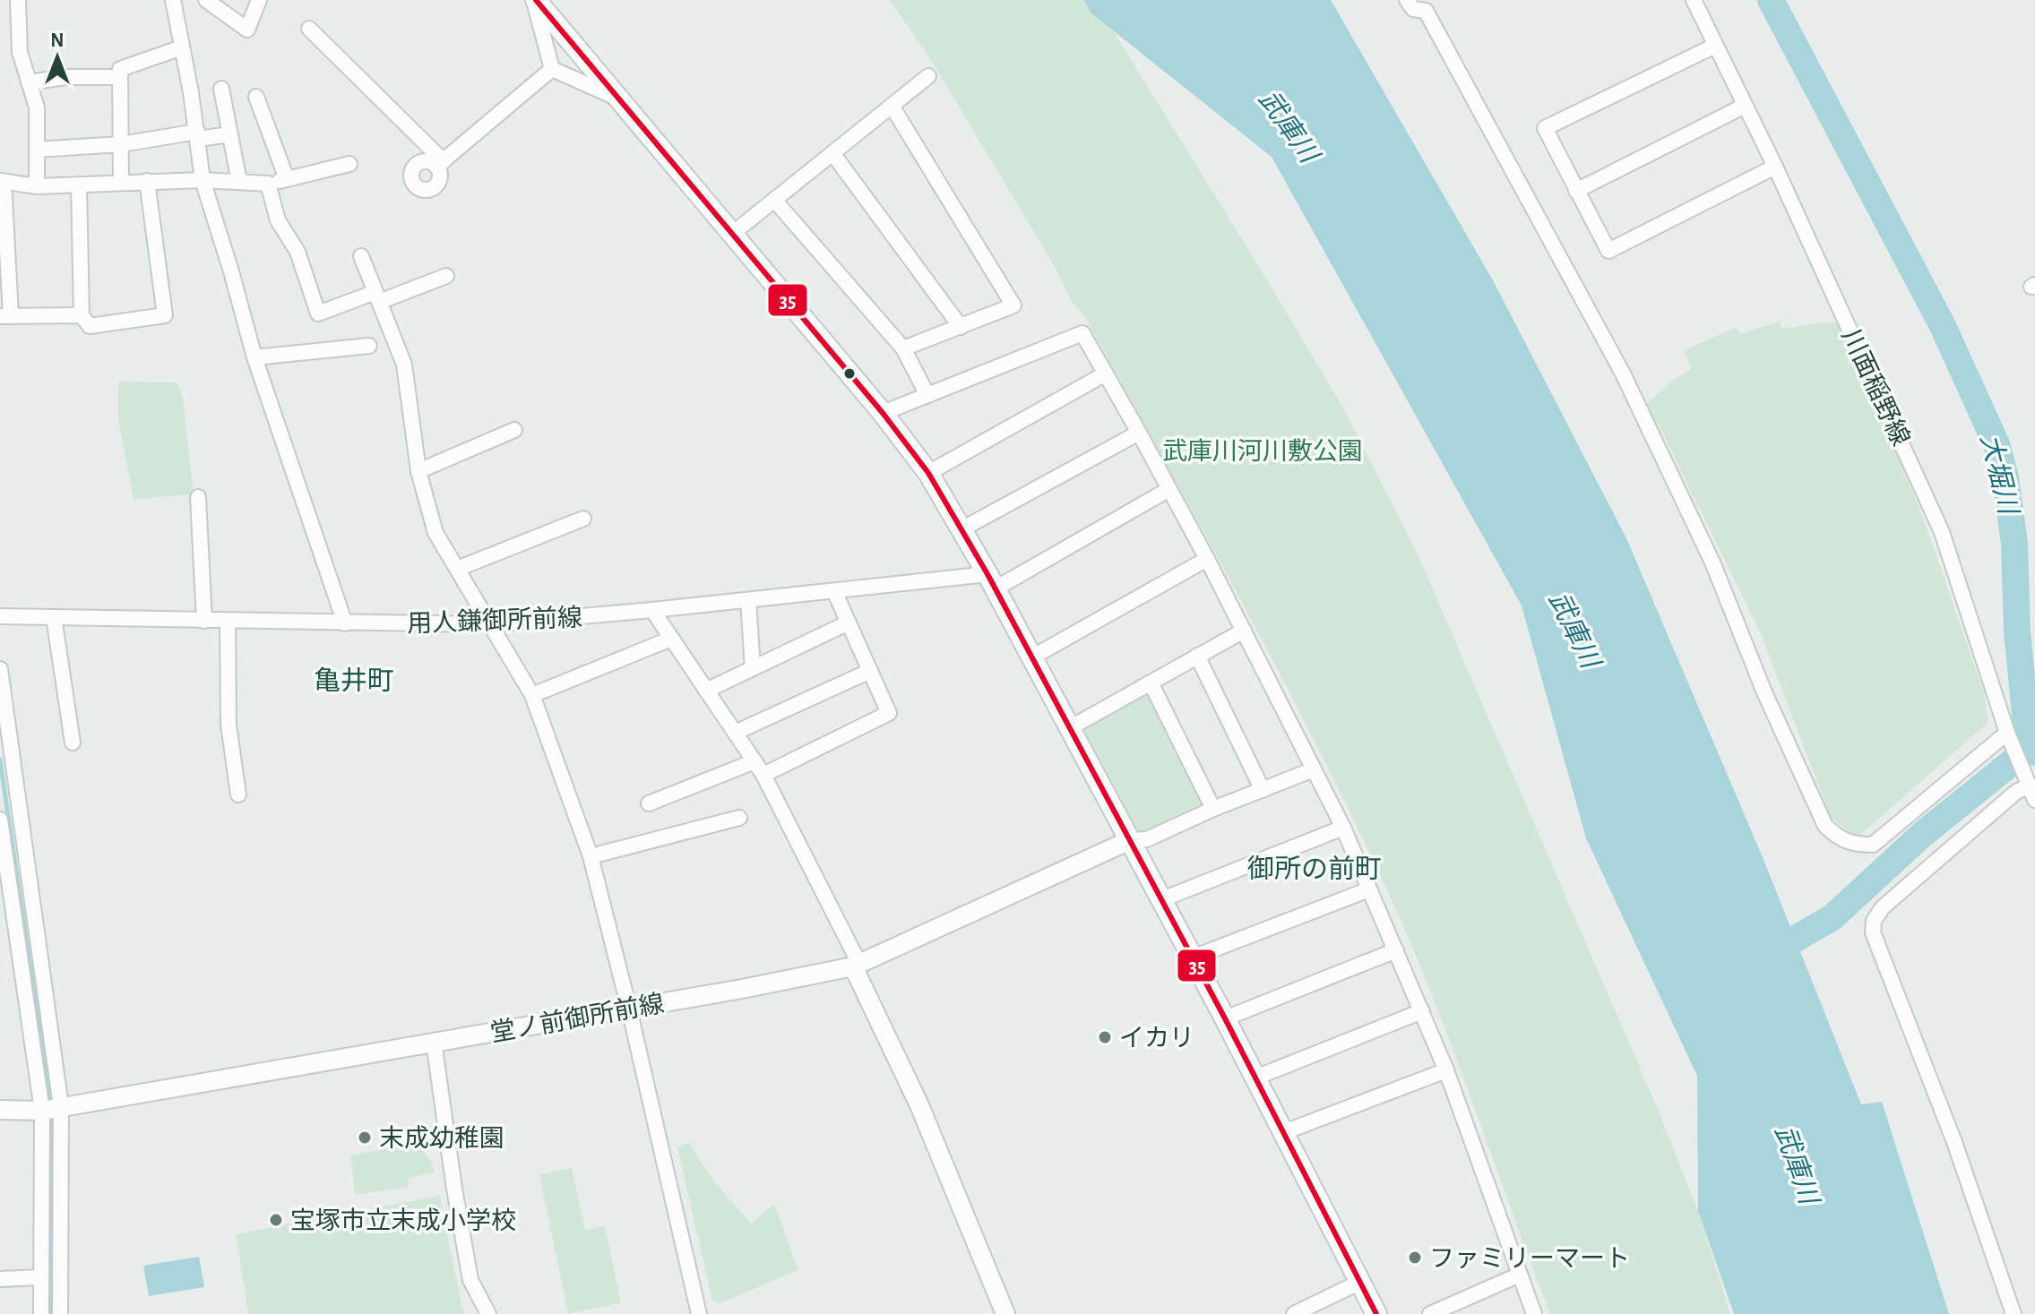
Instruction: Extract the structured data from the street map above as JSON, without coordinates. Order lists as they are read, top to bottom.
{
  "streets": {
    "street": ["川面稲野線", "用人鎌御所前線", "堂ノ前御所前線"]
  },
  "districts": ["亀井町", "御所の前町"],
  "water": ["武庫川", "大堀川"],
  "parks": ["武庫川河川敷公園"],
  "places": [
    "イカリ",
    "末成幼稚園",
    "宝塚市立末成小学校",
    "ファミリーマート"
  ],
  "lines": ["transit line 35"],
  "north": "top"
}
